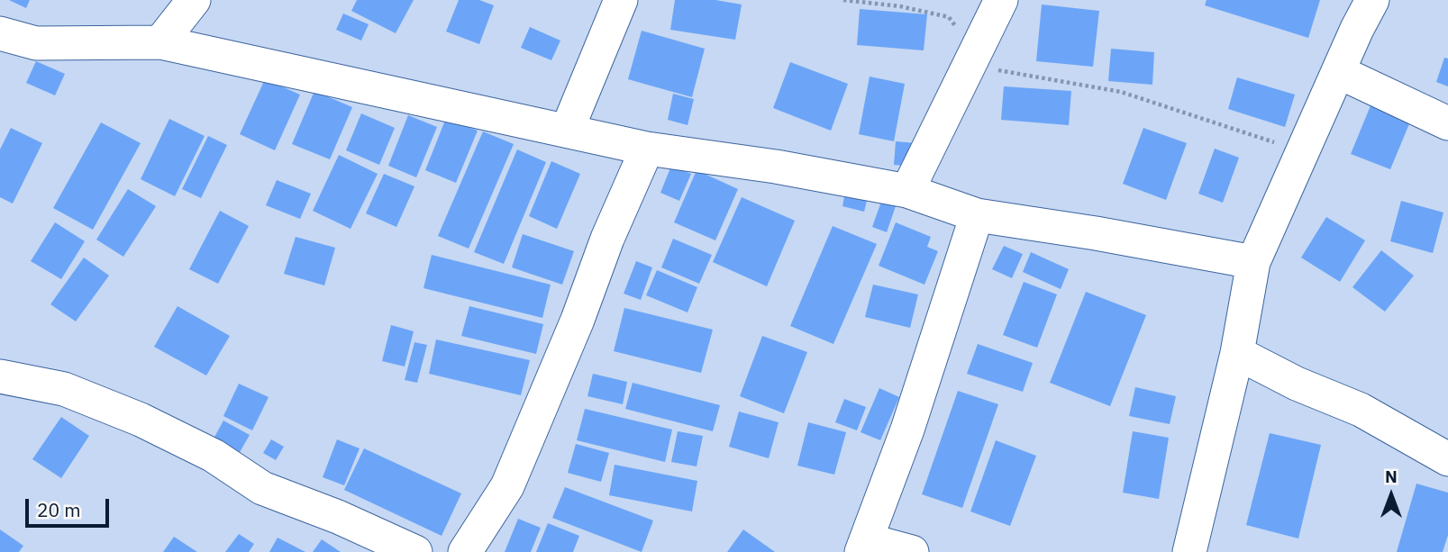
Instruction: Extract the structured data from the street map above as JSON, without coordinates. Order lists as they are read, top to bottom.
{
  "scale_bar": "20 m",
  "north": "top"
}
